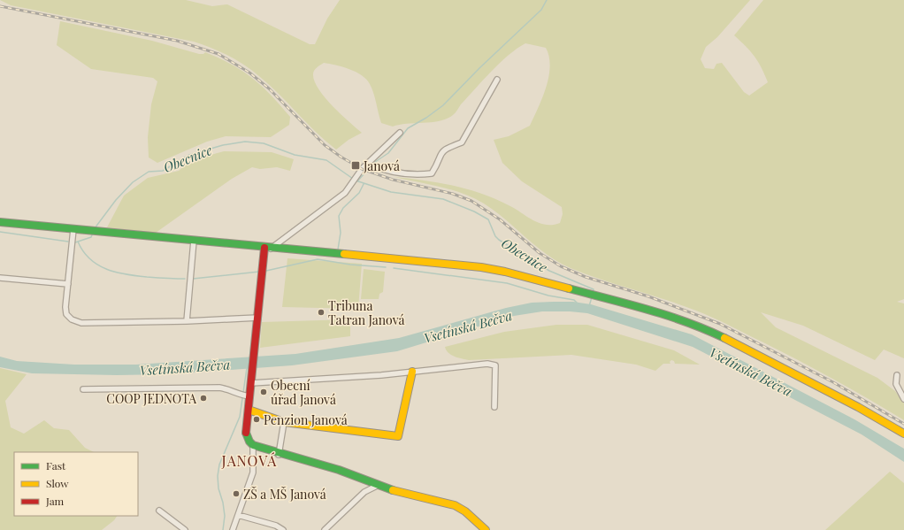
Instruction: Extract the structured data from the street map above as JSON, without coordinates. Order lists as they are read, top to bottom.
{
  "districts": ["JANOVÁ"],
  "water": ["Obecnice", "Vsetínská Bečva"],
  "places": {
    "transit": ["Janová"],
    "other": [
      "Tribuna Tatran Janová",
      "Obecní úřad Janová",
      "COOP JEDNOTA",
      "Penzion Janová",
      "ZŠ a MŠ Janová"
    ]
  },
  "legend": ["Fast", "Slow", "Jam"]
}
